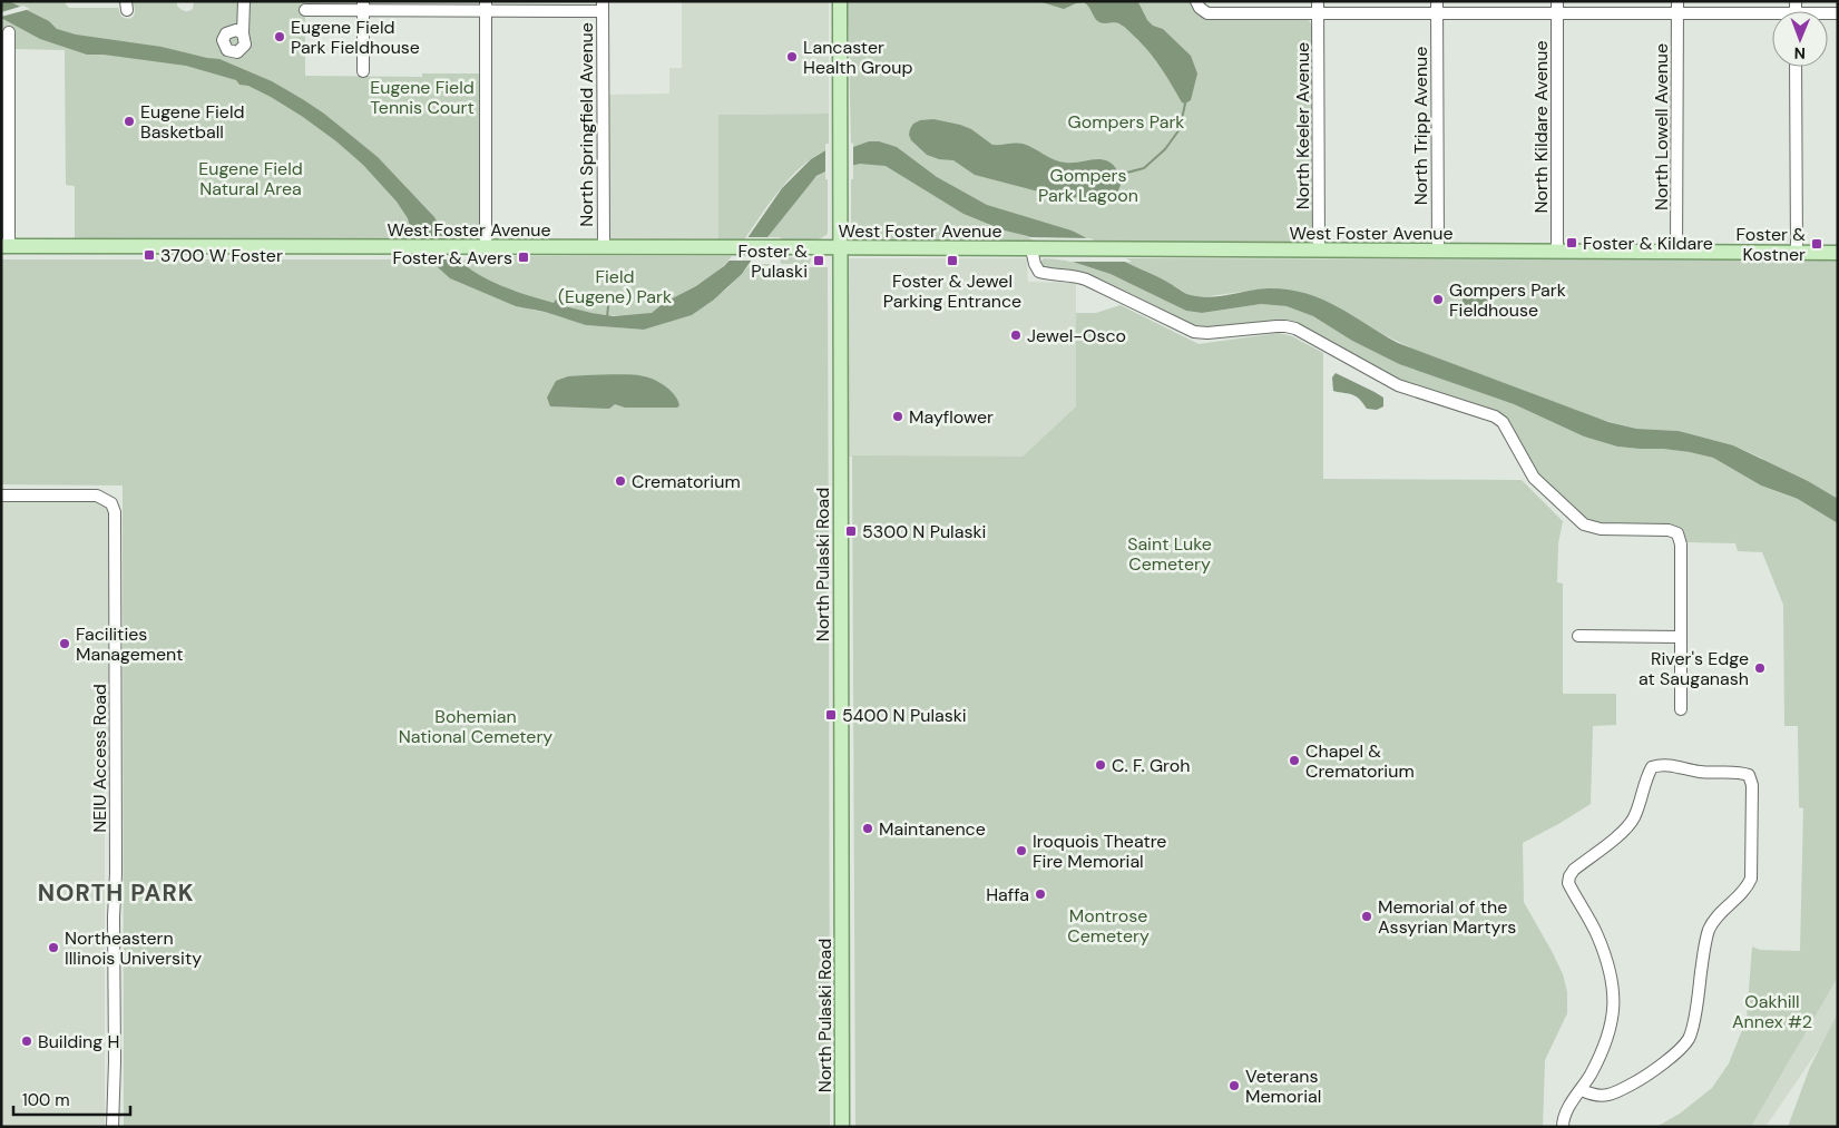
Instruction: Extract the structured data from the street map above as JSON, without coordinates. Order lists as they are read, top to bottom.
{
  "streets": {
    "main road": ["West Foster Avenue", "North Pulaski Road"],
    "street": [
      "North Springfield Avenue",
      "North Keeler Avenue",
      "North Tripp Avenue",
      "North Kildare Avenue",
      "North Lowell Avenue",
      "NEIU Access Road"
    ]
  },
  "crossings": [
    ["North Springfield Avenue", "West Foster Avenue"],
    ["North Keeler Avenue", "West Foster Avenue"],
    ["North Tripp Avenue", "West Foster Avenue"],
    ["North Kildare Avenue", "West Foster Avenue"],
    ["North Lowell Avenue", "West Foster Avenue"],
    ["West Foster Avenue", "North Pulaski Road"]
  ],
  "districts": ["NORTH PARK"],
  "parks": [
    "Eugene Field Tennis Court",
    "Gompers Park",
    "Eugene Field Natural Area",
    "Gompers Park Lagoon",
    "Field (Eugene) Park",
    "Saint Luke Cemetery",
    "Bohemian National Cemetery",
    "Montrose Cemetery",
    "Oakhill Annex #2"
  ],
  "places": {
    "other": [
      "Eugene Field Park Fieldhouse",
      "Lancaster Health Group",
      "Eugene Field Basketball",
      "Gompers Park Fieldhouse",
      "Jewel-Osco",
      "Mayflower",
      "Crematorium",
      "Facilities Management",
      "River's Edge at Sauganash",
      "Chapel & Crematorium",
      "C. F. Groh",
      "Maintanence",
      "Iroquois Theatre Fire Memorial",
      "Haffa",
      "Memorial of the Assyrian Martyrs",
      "Northeastern Illinois University",
      "Building H",
      "Veterans Memorial"
    ],
    "transit": [
      "Foster & Kildare",
      "Foster & Kostner",
      "3700 W Foster",
      "Foster & Avers",
      "Foster & Pulaski",
      "Foster & Jewel Parking Entrance",
      "5300 N Pulaski",
      "5400 N Pulaski"
    ]
  },
  "scale_bar": "100 m",
  "north": "bottom"
}
